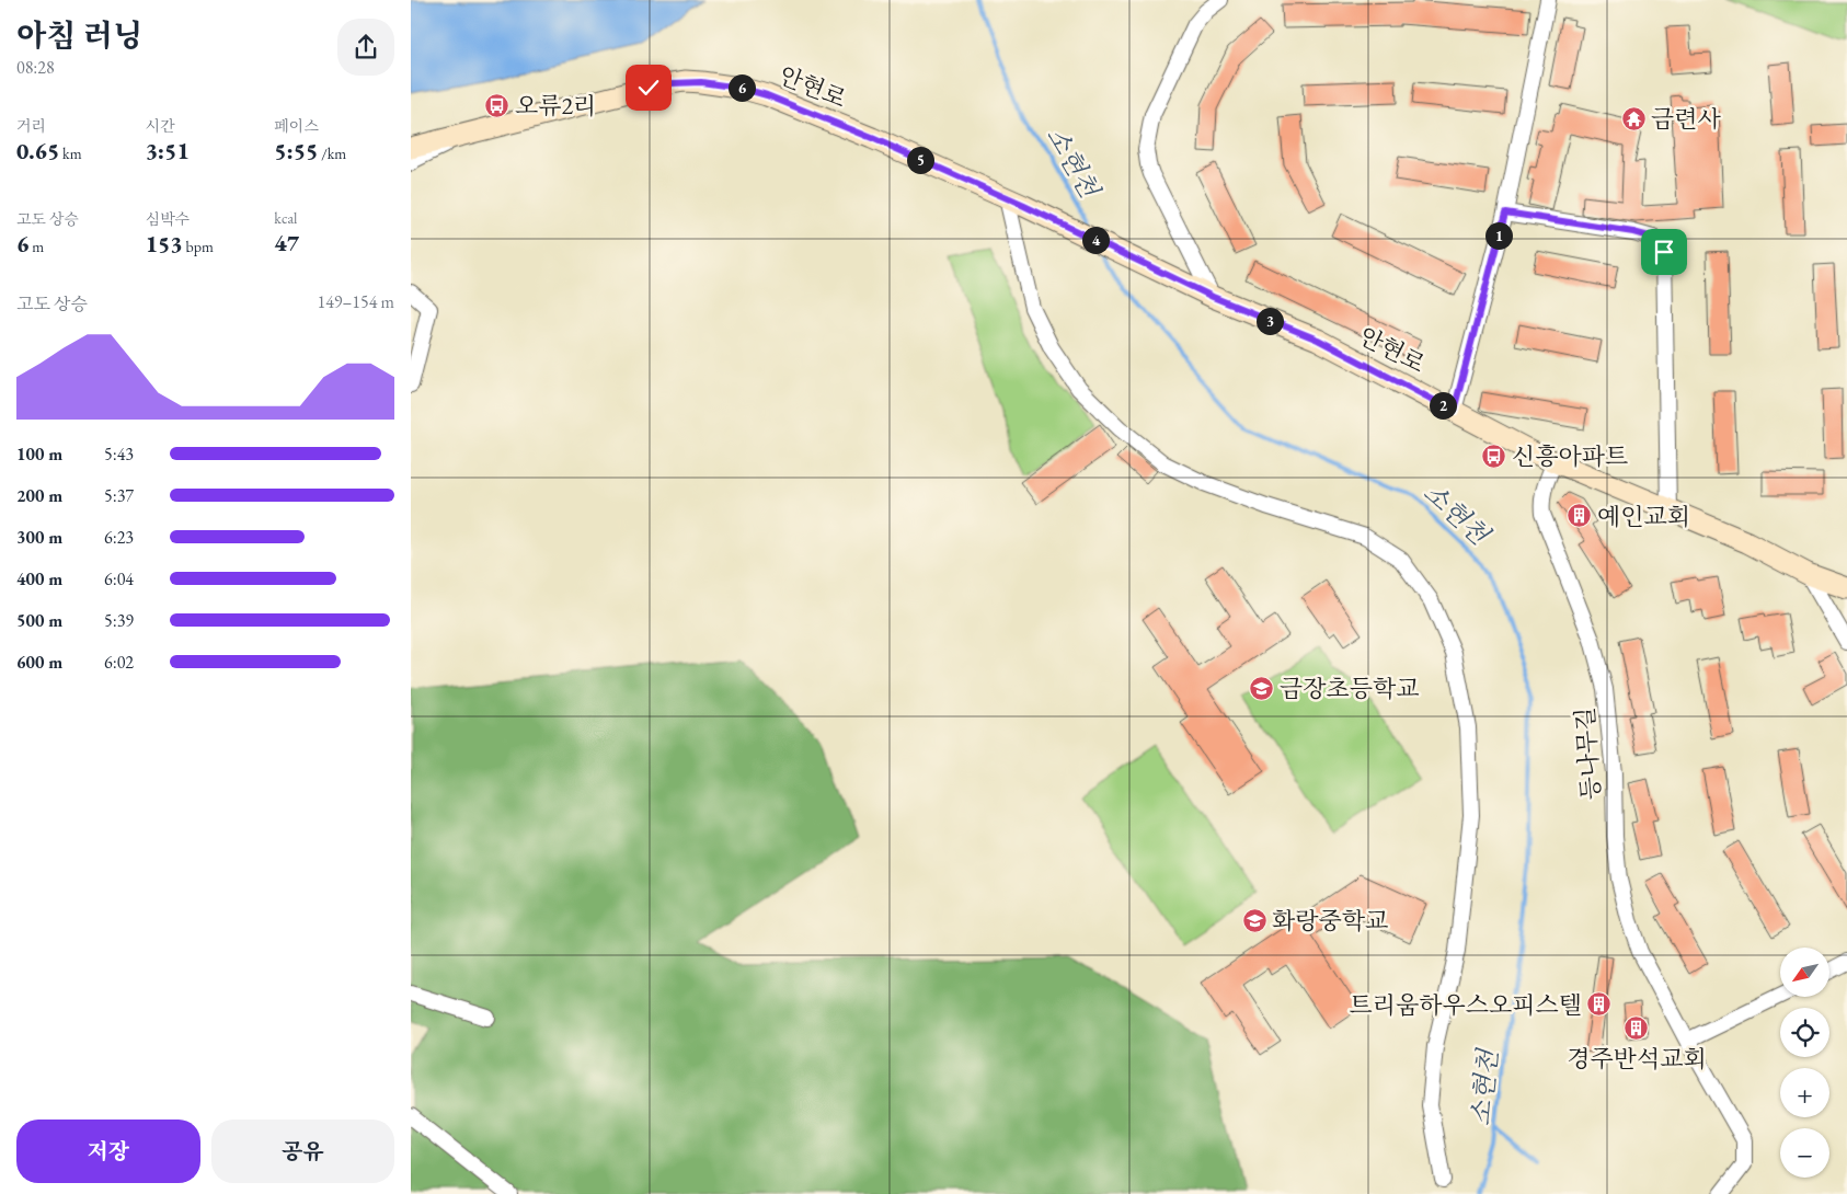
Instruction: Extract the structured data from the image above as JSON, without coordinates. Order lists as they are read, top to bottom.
{
  "streets": {
    "street": ["안현로", "등나무길"]
  },
  "crossings": [
    ["안현로", "등나무길"]
  ],
  "water": ["소현천"],
  "places": {
    "bus stop": ["오류2리", "신흥아파트"],
    "temple": ["금련사"],
    "building": ["예인교회", "트리움하우스오피스텔", "경주반석교회"],
    "school or university": ["금장초등학교", "화랑중학교"]
  },
  "north": "bottom left",
  "page": {
    "heading": ["아침 러닝", "08:28"],
    "pins": [
      "6",
      "5",
      "1",
      "4",
      "3",
      "2"
    ],
    "stats": [
      ["거리", "0.65 km"],
      ["시간", "3:51"],
      ["페이스", "5:55 /km"],
      ["고도 상승", "6 m"],
      ["심박수", "153 bpm"],
      ["kcal", "47"]
    ],
    "chart": ["고도 상승", "149–154 m"],
    "list": [
      {
        "name": "100 m",
        "note": "5:43"
      },
      {
        "name": "200 m",
        "note": "5:37"
      },
      {
        "name": "300 m",
        "note": "6:23"
      },
      {
        "name": "400 m",
        "note": "6:04"
      },
      {
        "name": "500 m",
        "note": "5:39"
      },
      {
        "name": "600 m",
        "note": "6:02"
      }
    ],
    "map_buttons": ["+", "−"],
    "buttons": ["저장", "공유"]
  }
}
